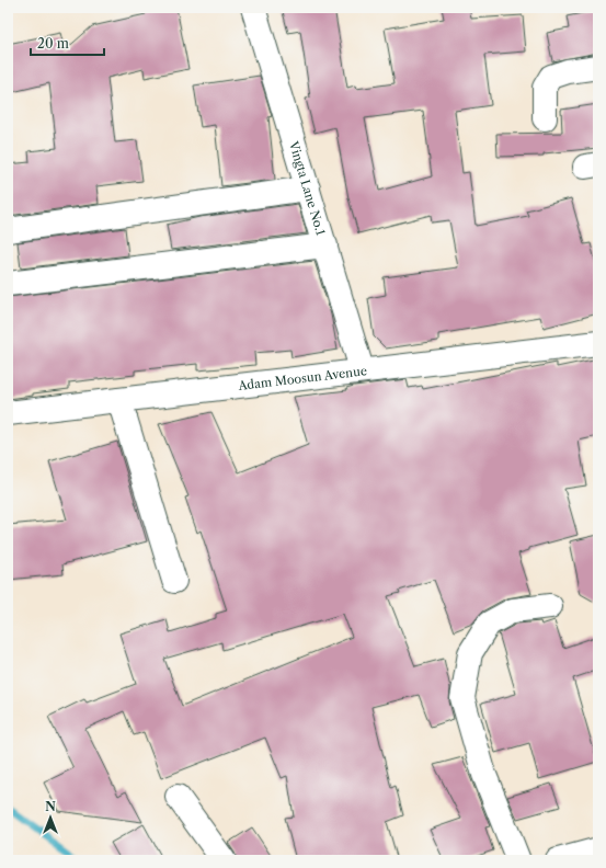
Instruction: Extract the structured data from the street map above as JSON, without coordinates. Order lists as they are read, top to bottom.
{
  "streets": {
    "street": ["Vingta Lane No.1", "Adam Moosun Avenue"]
  },
  "crossings": [
    ["Vingta Lane No.1", "Adam Moosun Avenue"]
  ],
  "scale_bar": "20 m",
  "north": "top"
}
